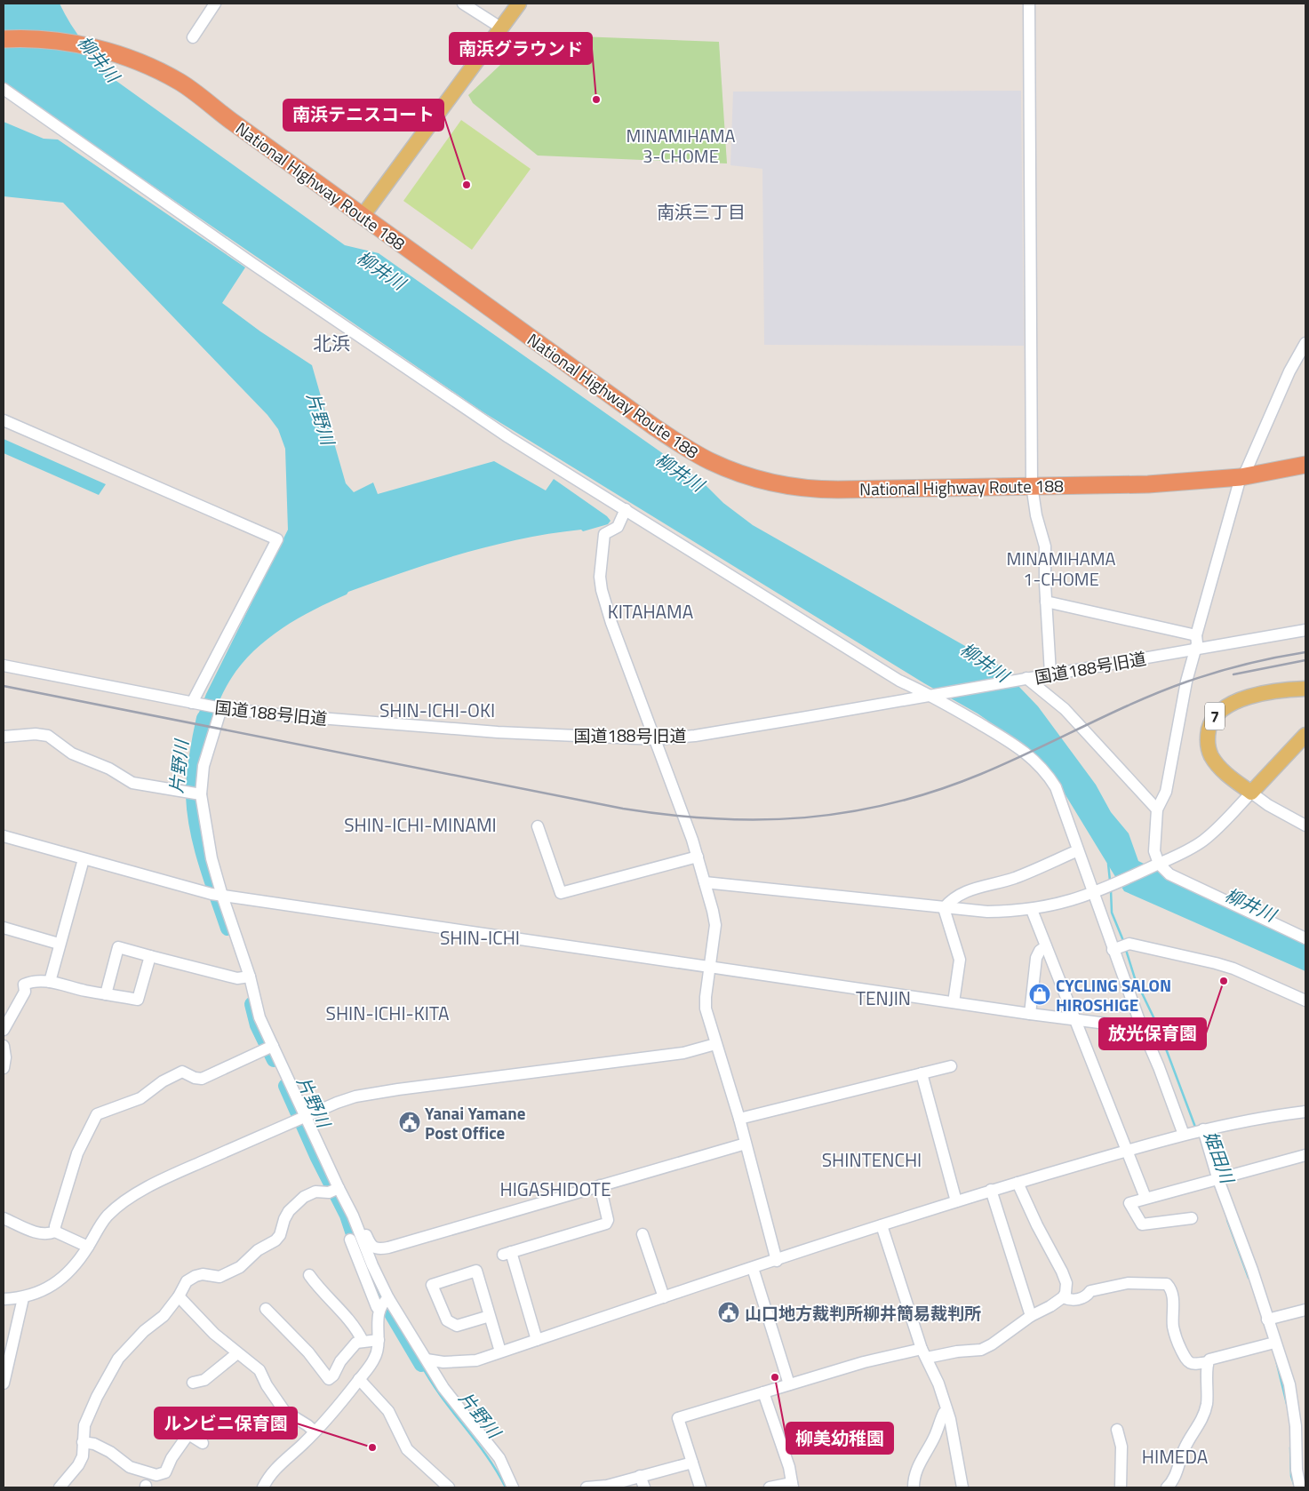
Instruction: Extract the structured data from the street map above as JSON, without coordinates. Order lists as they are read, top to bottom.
{
  "streets": {
    "highway": ["National Highway Route 188"],
    "main road": ["7"],
    "street": ["国道188号旧道"]
  },
  "districts": [
    "MINAMIHAMA 3-CHOME",
    "南浜三丁目",
    "北浜",
    "MINAMIHAMA 1-CHOME",
    "KITAHAMA",
    "SHIN-ICHI-OKI",
    "SHIN-ICHI-MINAMI",
    "SHIN-ICHI",
    "TENJIN",
    "SHIN-ICHI-KITA",
    "SHINTENCHI",
    "HIGASHIDOTE",
    "HIMEDA"
  ],
  "water": ["柳井川", "片野川", "姫田川"],
  "places": {
    "other": [
      "南浜グラウンド",
      "南浜テニスコート",
      "放光保育園",
      "柳美幼稚園",
      "ルンビニ保育園"
    ],
    "shop": ["CYCLING SALON HIROSHIGE"],
    "public building": ["Yanai Yamane Post Office", "山口地方裁判所柳井簡易裁判所"]
  }
}
